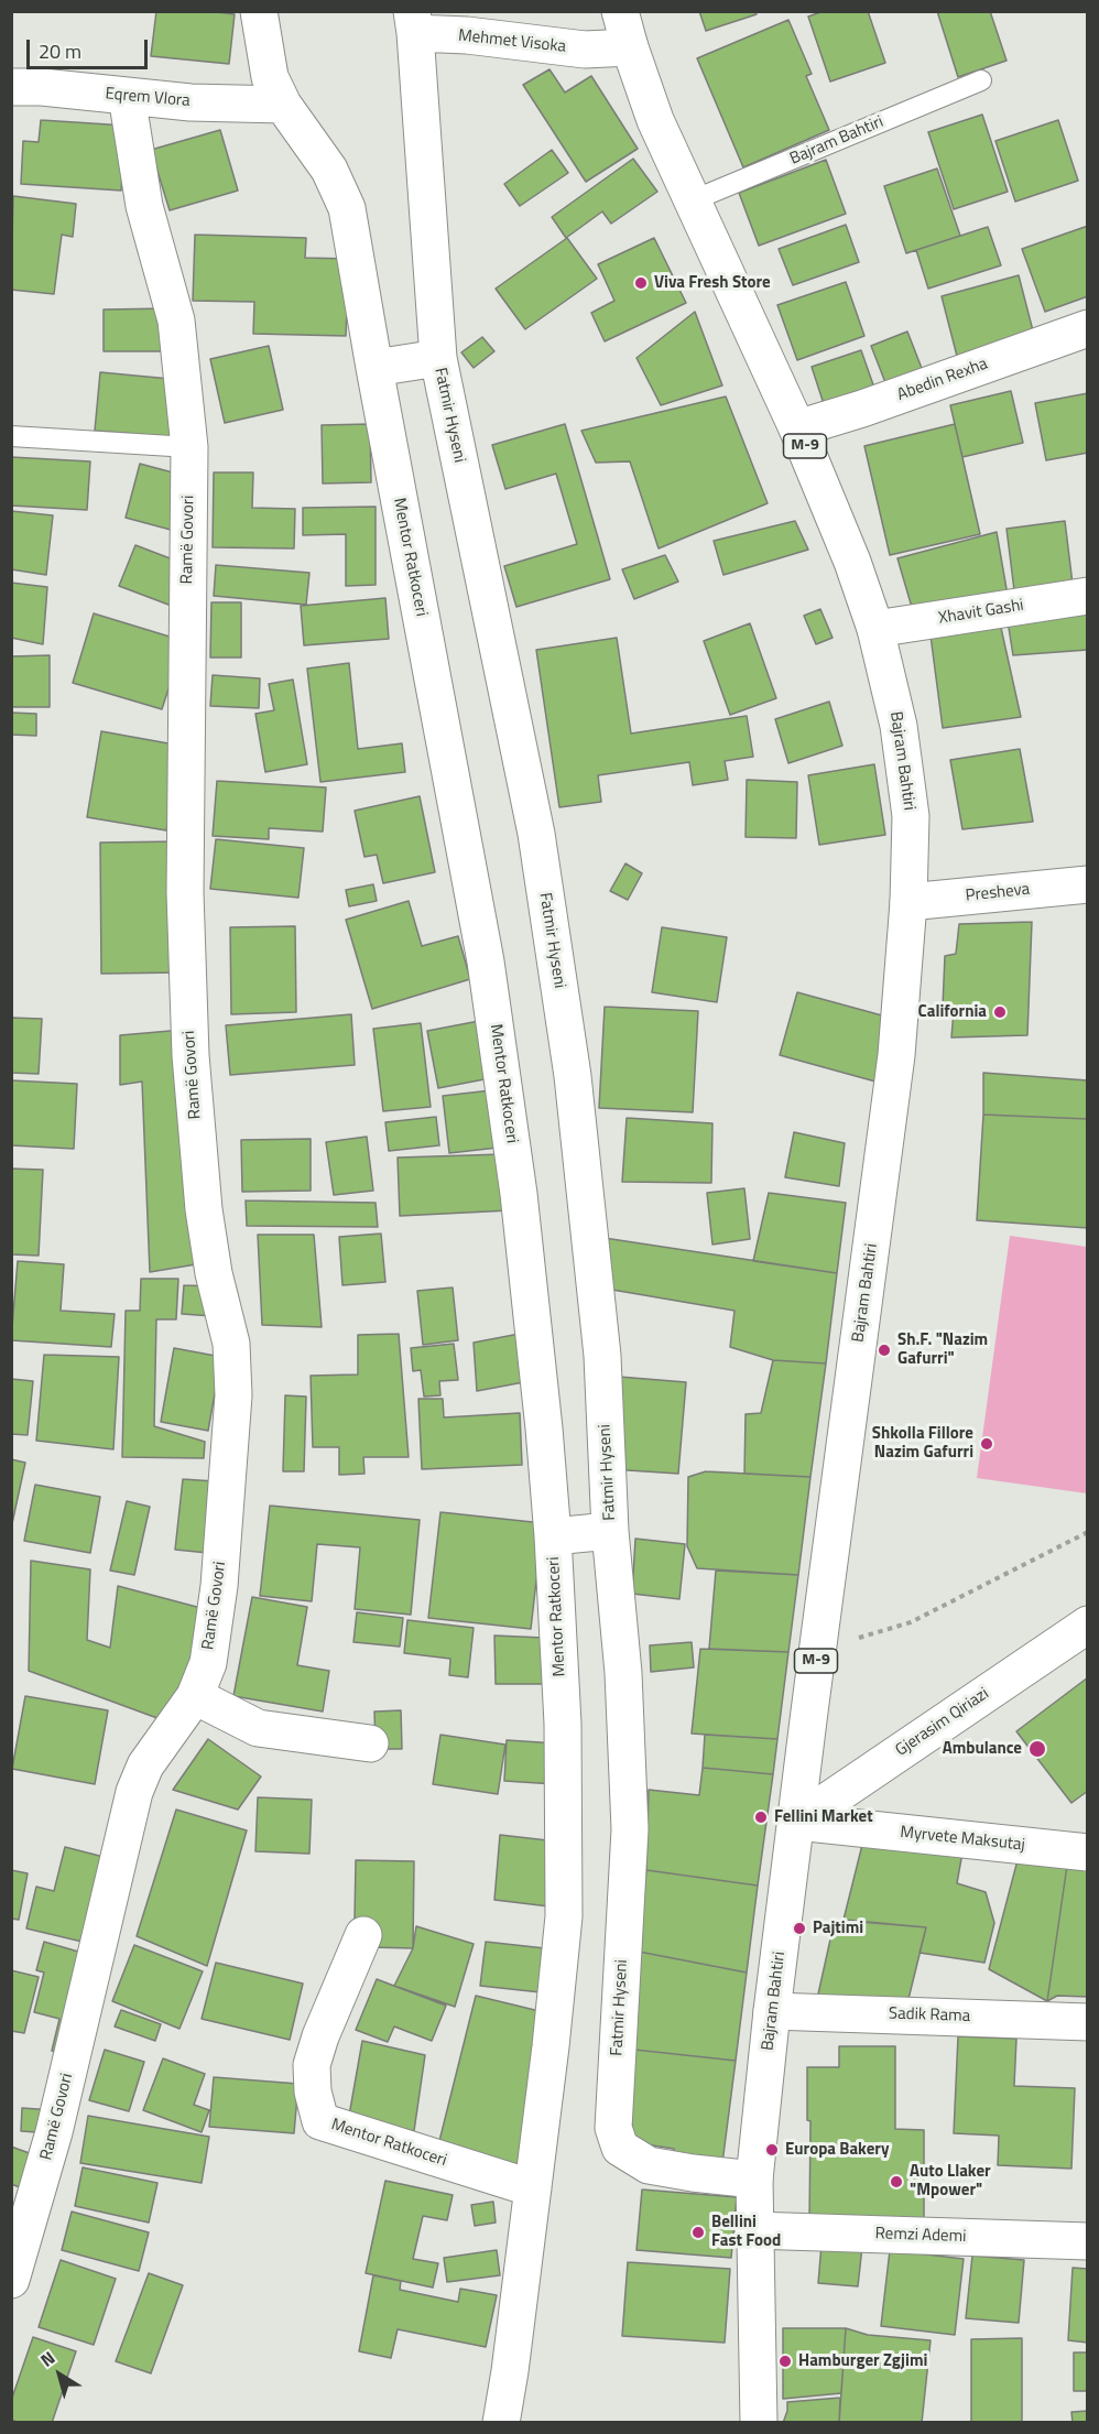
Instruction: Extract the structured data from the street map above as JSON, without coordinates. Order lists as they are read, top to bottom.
{
  "streets": {
    "street": [
      "Mehmet Visoka",
      "Eqrem Vlora",
      "Bajram Bahtiri",
      "Abedin Rexha",
      "Fatmir Hyseni",
      "M-9",
      "Ramë Govori",
      "Mentor Ratkoceri",
      "Xhavit Gashi",
      "Presheva",
      "Gjerasim Qiriazi",
      "Myrvete Maksutaj",
      "Sadik Rama",
      "Remzi Ademi"
    ]
  },
  "crossings": [
    ["Mehmet Visoka", "Bajram Bahtiri"],
    ["Mehmet Visoka", "Fatmir Hyseni"],
    ["Eqrem Vlora", "Ramë Govori"],
    ["Eqrem Vlora", "Mentor Ratkoceri"],
    ["Bajram Bahtiri", "Abedin Rexha"],
    ["Bajram Bahtiri", "Fatmir Hyseni"],
    ["Bajram Bahtiri", "Xhavit Gashi"],
    ["Bajram Bahtiri", "Presheva"],
    ["Bajram Bahtiri", "Gjerasim Qiriazi"],
    ["Bajram Bahtiri", "Myrvete Maksutaj"],
    ["Bajram Bahtiri", "Sadik Rama"],
    ["Bajram Bahtiri", "Remzi Ademi"],
    ["Fatmir Hyseni", "Mentor Ratkoceri"],
    ["Gjerasim Qiriazi", "Myrvete Maksutaj"]
  ],
  "places": [
    "Viva Fresh Store",
    "California",
    "Sh.F. \"Nazim Gafurri\"",
    "Shkolla Fillore Nazim Gafurri",
    "Ambulance",
    "Fellini Market",
    "Pajtimi",
    "Europa Bakery",
    "Auto Llaker \"Mpower\"",
    "Bellini Fast Food",
    "Hamburger Zgjimi"
  ],
  "scale_bar": "20 m",
  "north": "top left"
}
